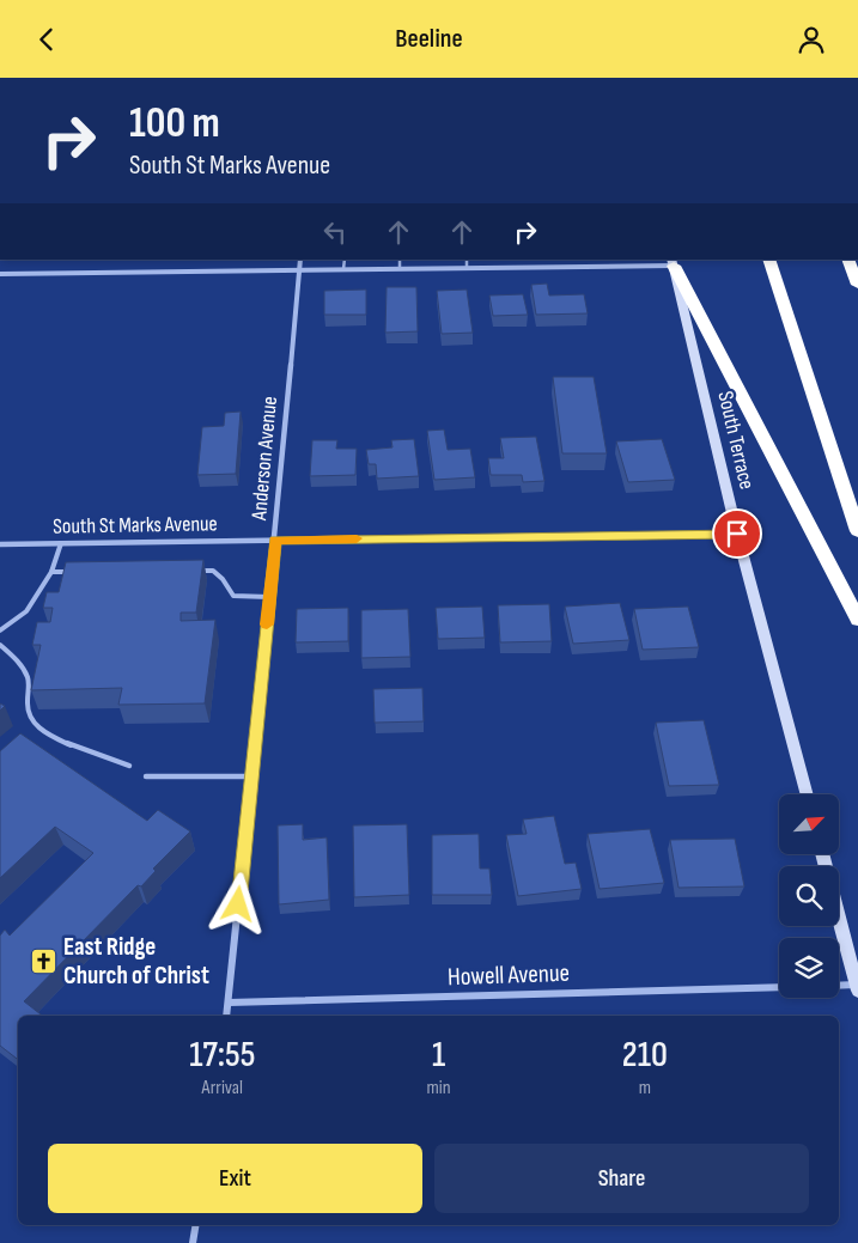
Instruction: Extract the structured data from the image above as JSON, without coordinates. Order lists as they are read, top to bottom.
{
  "streets": {
    "street": [
      "South Terrace",
      "Anderson Avenue",
      "South St Marks Avenue",
      "Howell Avenue"
    ]
  },
  "crossings": [
    ["South Terrace", "South St Marks Avenue"],
    ["Anderson Avenue", "South St Marks Avenue"],
    ["Anderson Avenue", "Howell Avenue"]
  ],
  "places": {
    "church": ["East Ridge Church of Christ"]
  },
  "north": "top right",
  "page": {
    "header": "Beeline",
    "turn": ["100 m", "South St Marks Avenue"],
    "eta": [
      "17:55",
      "Arrival",
      "1",
      "min",
      "210",
      "m"
    ],
    "buttons": ["Exit", "Share"]
  }
}
